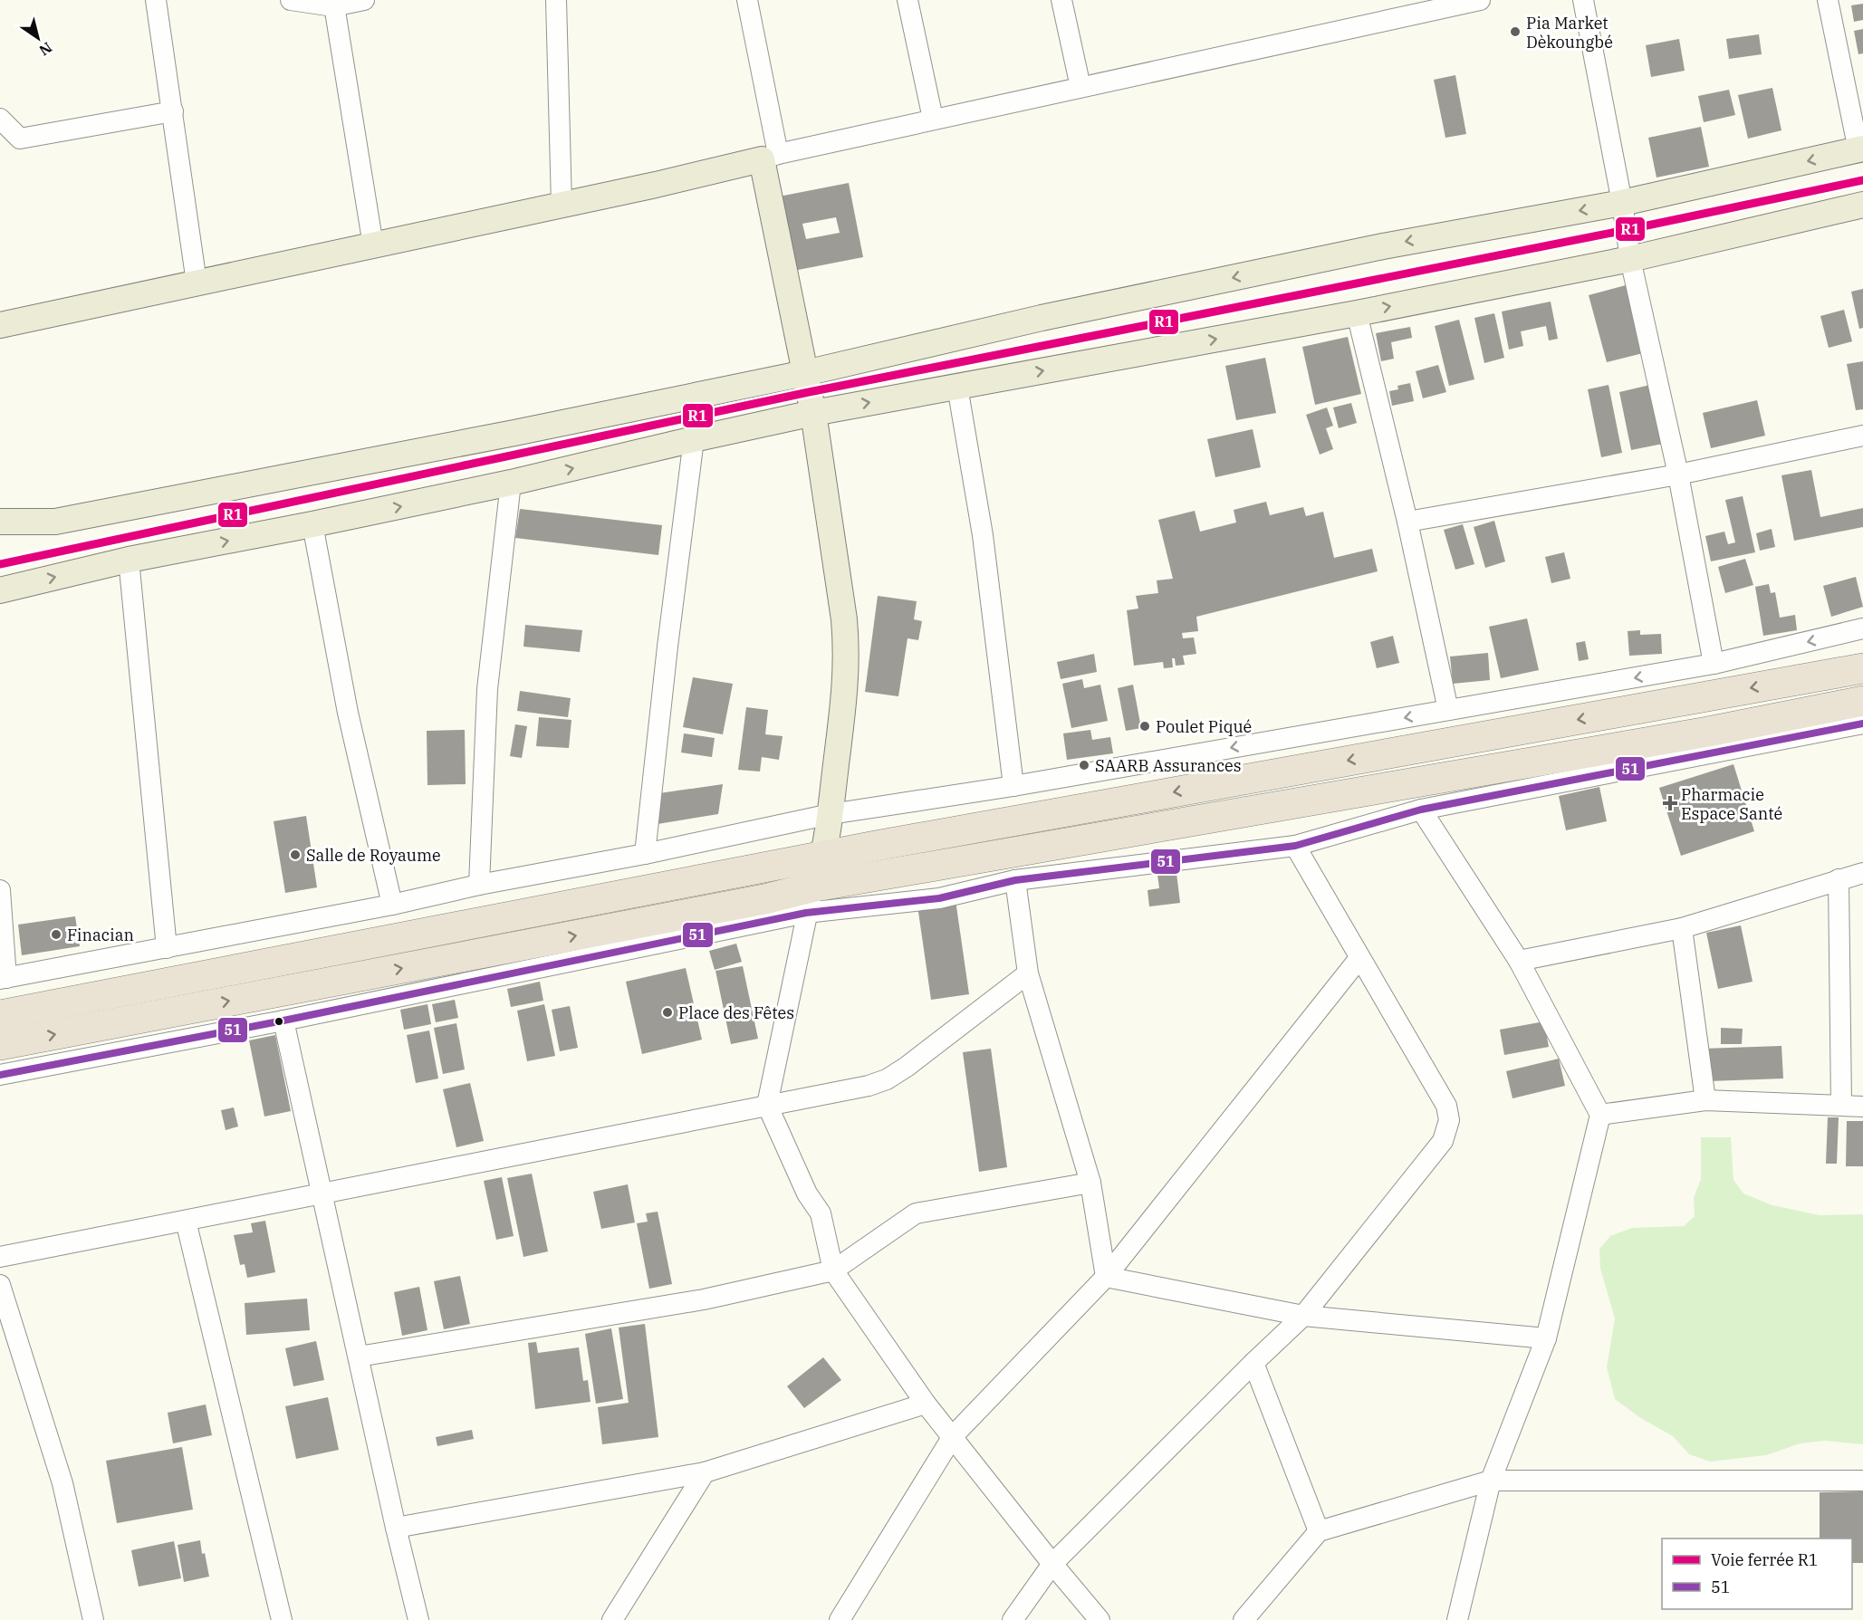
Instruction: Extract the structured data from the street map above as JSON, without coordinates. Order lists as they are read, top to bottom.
{
  "places": {
    "other": [
      "Pia Market Dèkoungbé",
      "Poulet Piqué",
      "SAARB Assurances",
      "Salle de Royaume",
      "Finacian",
      "Place des Fêtes"
    ],
    "health": ["Pharmacie Espace Santé"]
  },
  "lines": ["rail line R1", "transit line 51"],
  "legend": ["Voie ferrée R1", "51"],
  "north": "bottom right"
}
